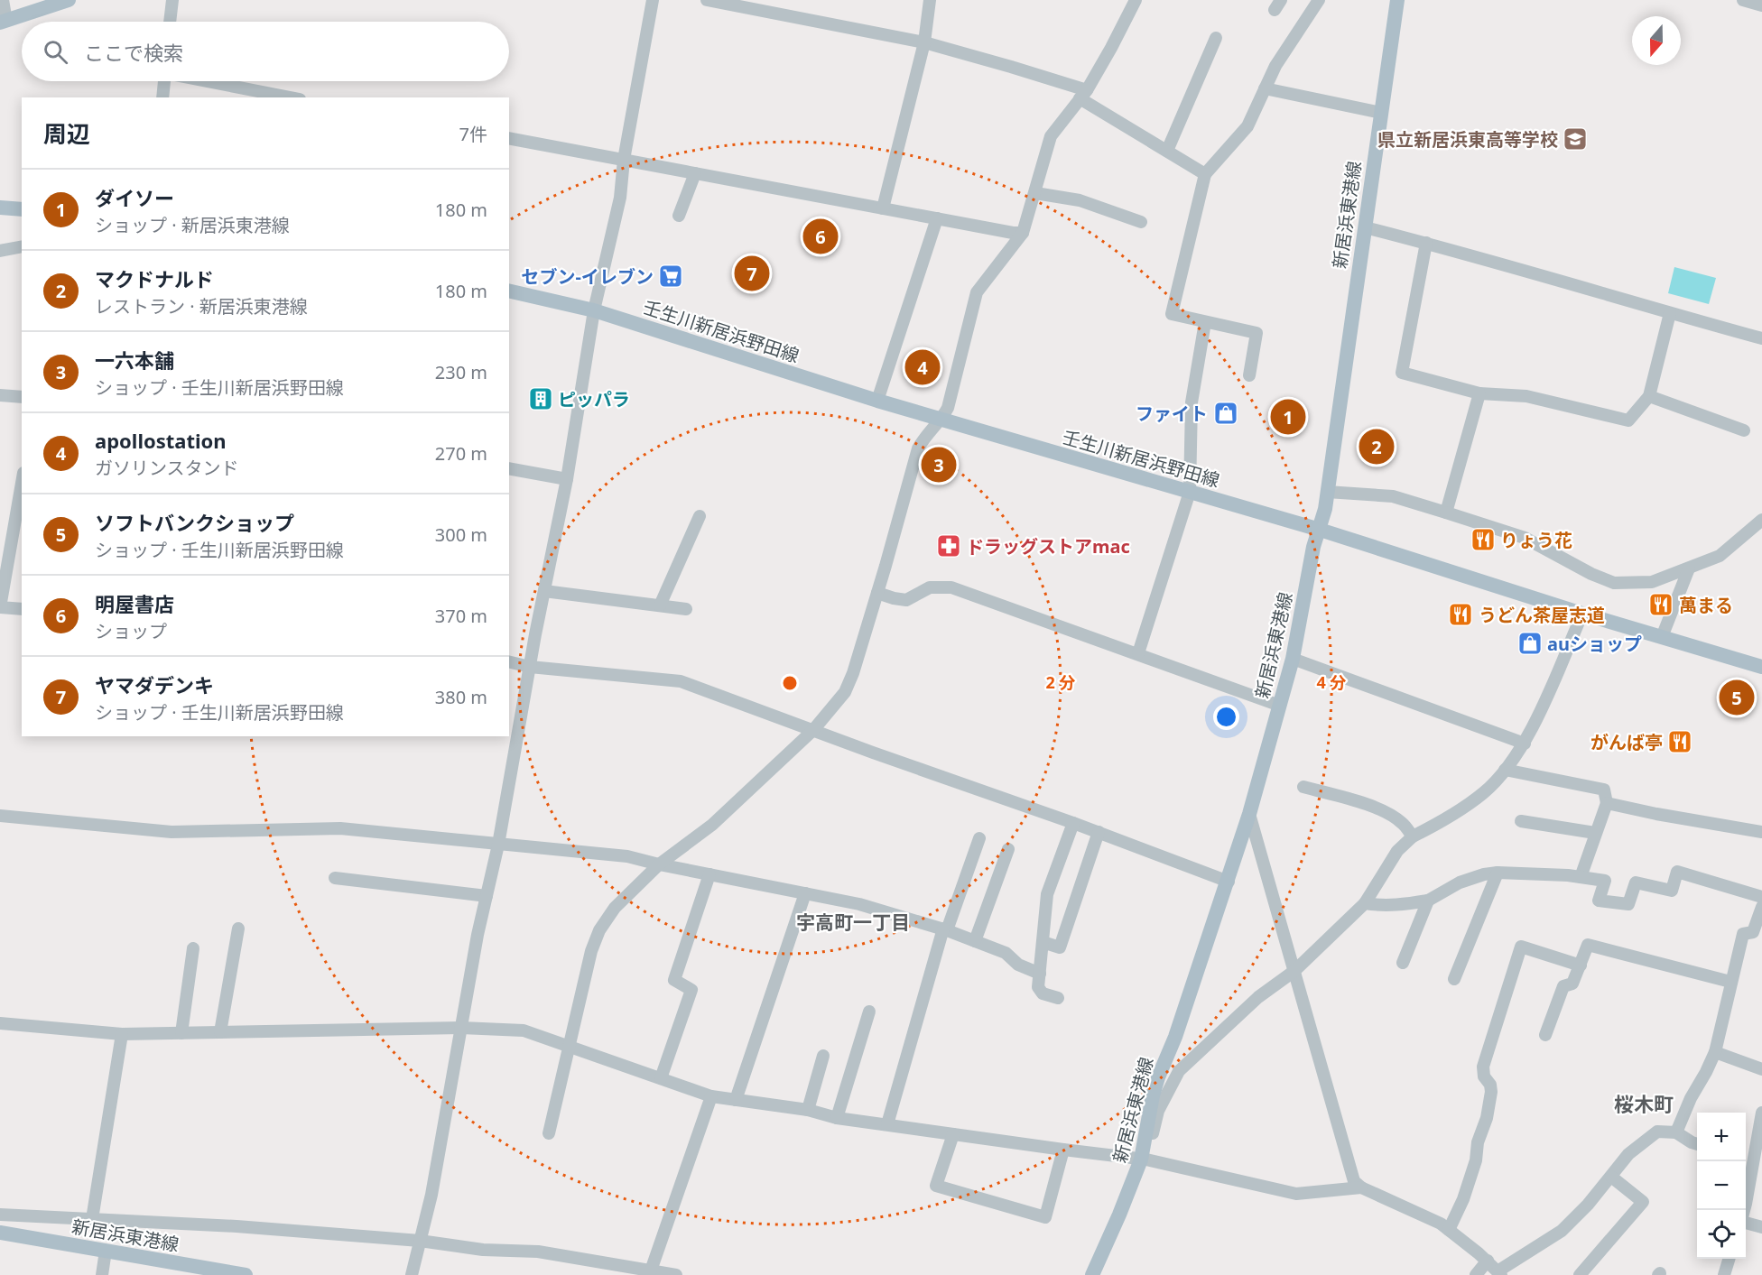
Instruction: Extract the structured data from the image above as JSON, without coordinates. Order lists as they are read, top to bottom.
{
  "streets": {
    "main road": ["新居浜東港線", "壬生川新居浜野田線"]
  },
  "crossings": [
    ["新居浜東港線", "壬生川新居浜野田線"]
  ],
  "districts": ["宇高町一丁目", "桜木町"],
  "places": {
    "school or university": ["県立新居浜東高等学校"],
    "supermarket": ["セブン-イレブン"],
    "building": ["ピッパラ"],
    "shop": ["ファイト", "auショップ"],
    "restaurant": [
      "りょう花",
      "萬まる",
      "うどん茶屋志道",
      "がんば亭"
    ],
    "pharmacy": ["ドラッグストアmac"]
  },
  "north": "bottom",
  "page": {
    "search": "ここで検索",
    "heading": ["周辺", "7件"],
    "list": [
      {
        "mark": "1",
        "name": "ダイソー",
        "note": "ショップ · 新居浜東港線",
        "value": "180 m"
      },
      {
        "mark": "2",
        "name": "マクドナルド",
        "note": "レストラン · 新居浜東港線",
        "value": "180 m"
      },
      {
        "mark": "3",
        "name": "一六本舗",
        "note": "ショップ · 壬生川新居浜野田線",
        "value": "230 m"
      },
      {
        "mark": "4",
        "name": "apollostation",
        "note": "ガソリンスタンド",
        "value": "270 m"
      },
      {
        "mark": "5",
        "name": "ソフトバンクショップ",
        "note": "ショップ · 壬生川新居浜野田線",
        "value": "300 m"
      },
      {
        "mark": "6",
        "name": "明屋書店",
        "note": "ショップ",
        "value": "370 m"
      },
      {
        "mark": "7",
        "name": "ヤマダデンキ",
        "note": "ショップ · 壬生川新居浜野田線",
        "value": "380 m"
      }
    ],
    "pins": [
      "6",
      "7",
      "4",
      "1",
      "2",
      "3",
      "5"
    ],
    "map_buttons": ["+", "−"]
  },
  "rings": ["2 分", "4 分"]
}
